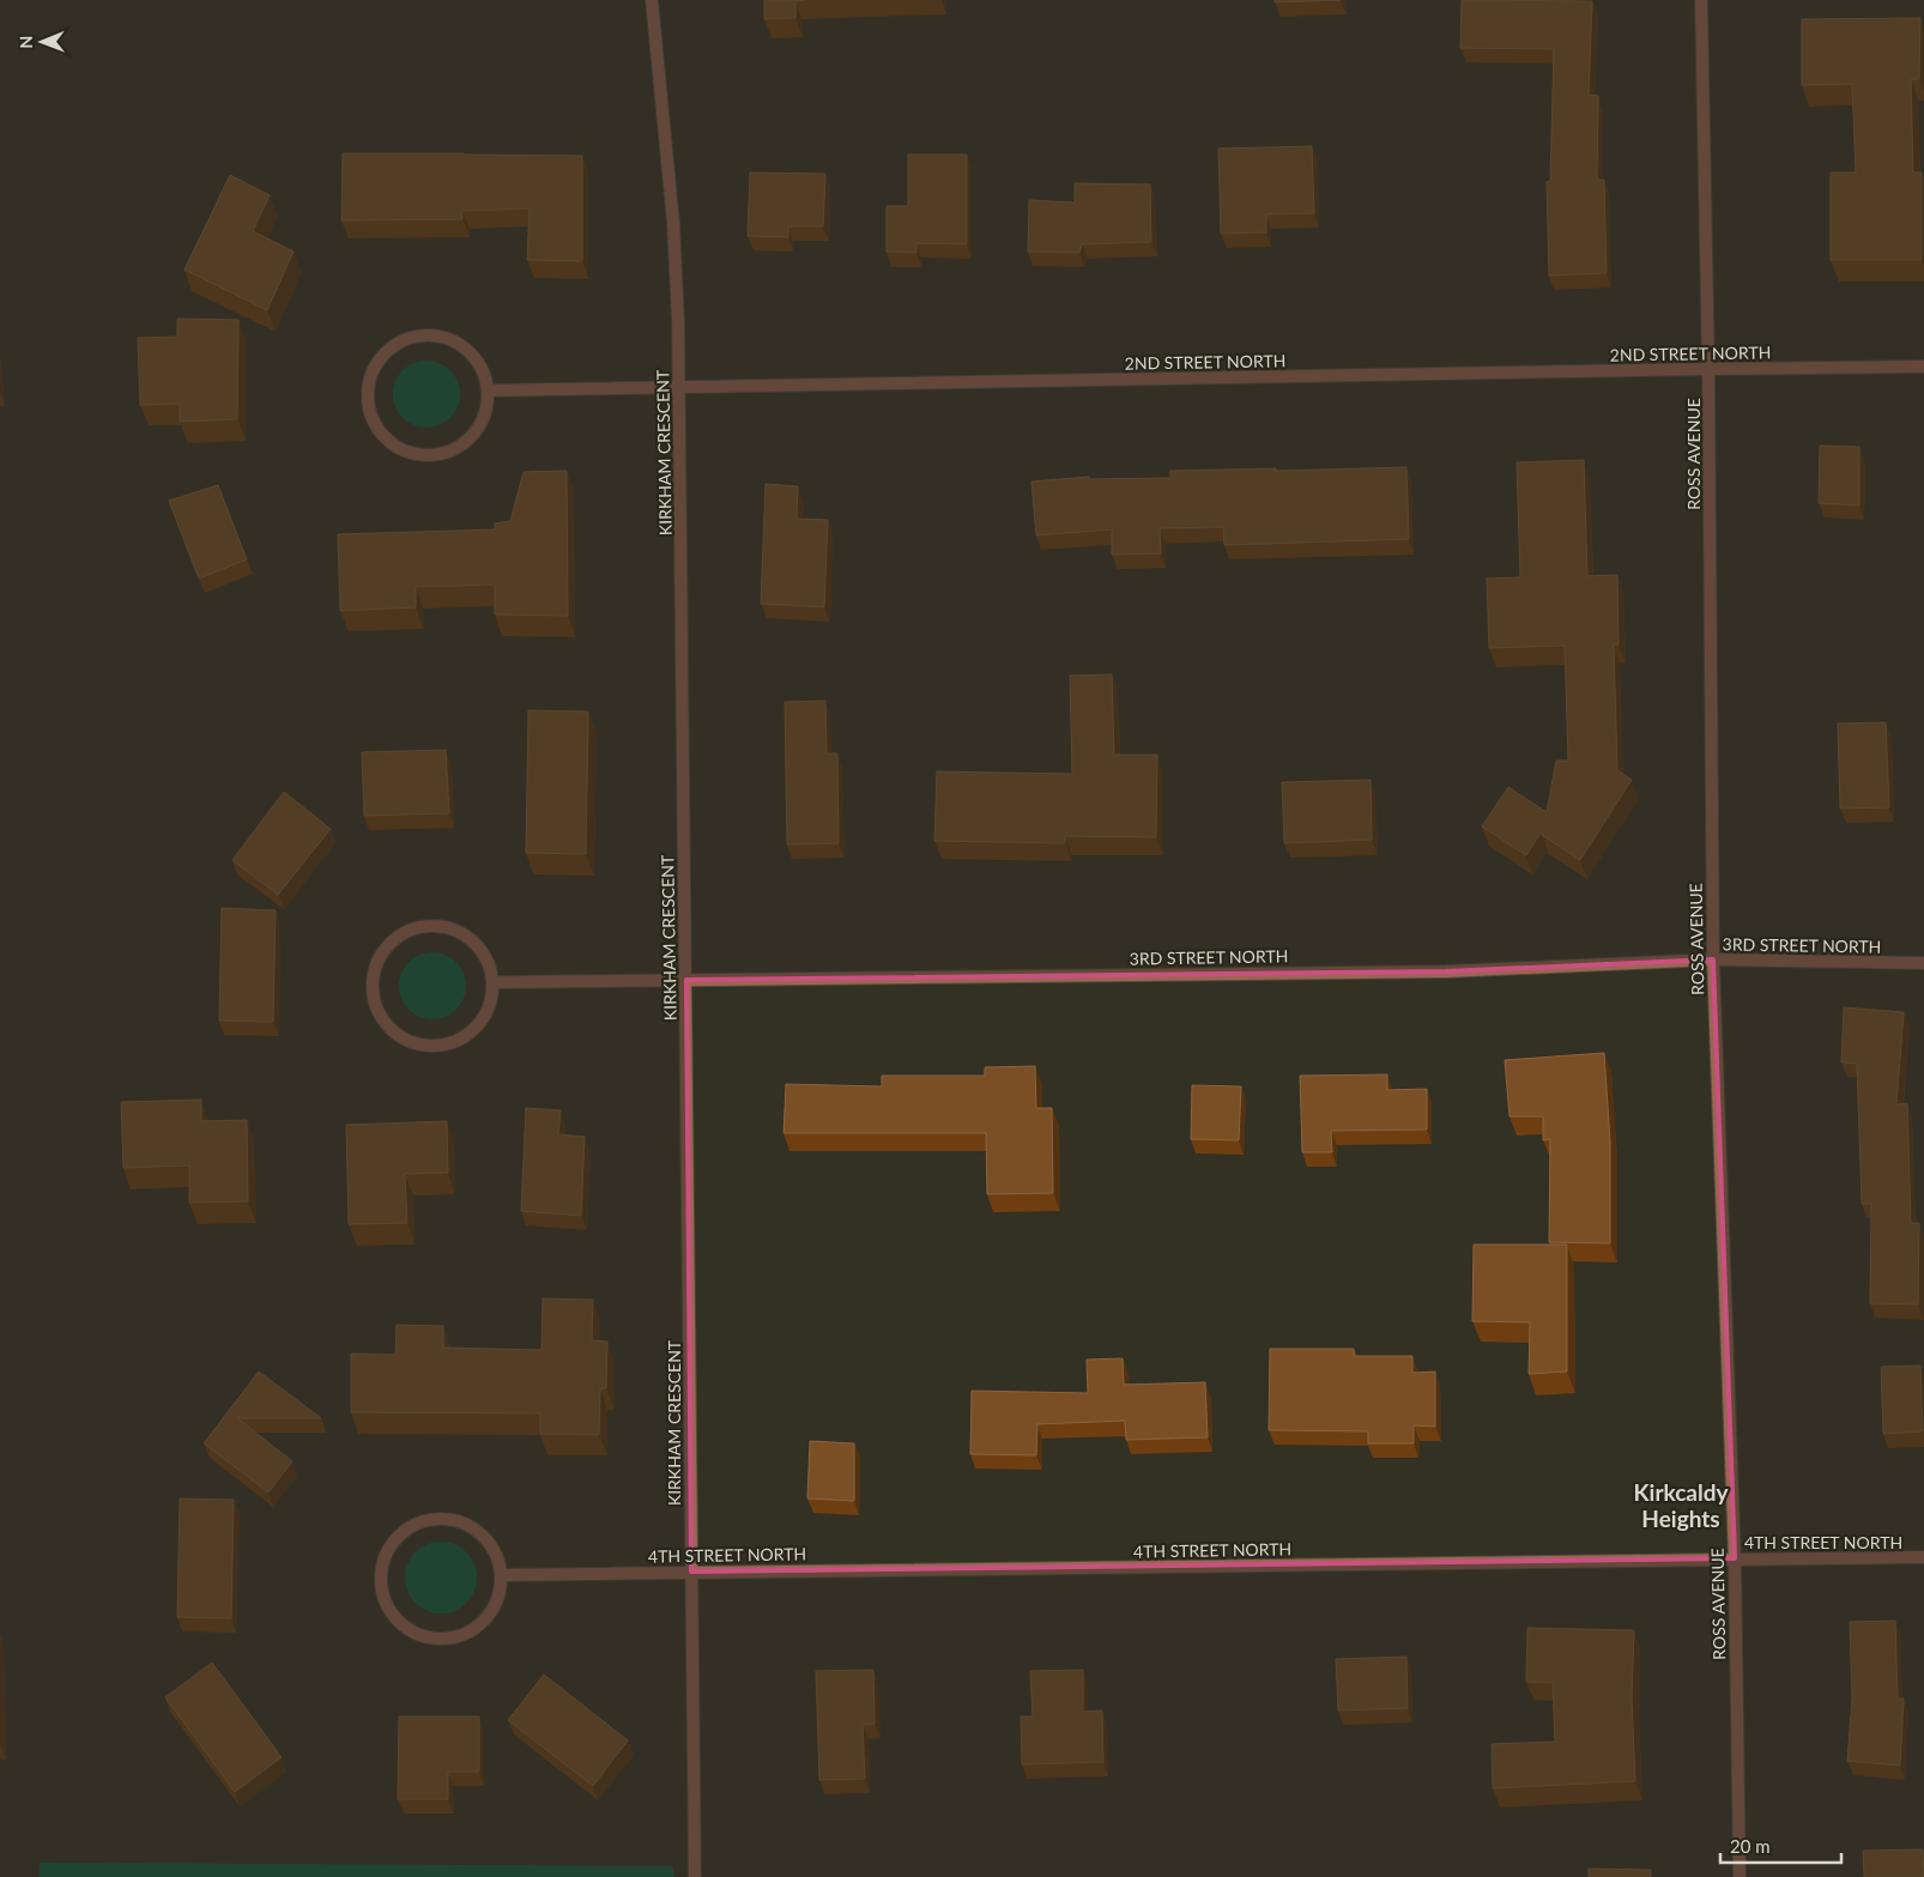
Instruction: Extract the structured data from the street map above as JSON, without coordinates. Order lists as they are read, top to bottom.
{
  "streets": {
    "street": [
      "2ND STREET NORTH",
      "KIRKHAM CRESCENT",
      "ROSS AVENUE",
      "3RD STREET NORTH",
      "4TH STREET NORTH"
    ]
  },
  "crossings": [
    ["2ND STREET NORTH", "KIRKHAM CRESCENT"],
    ["2ND STREET NORTH", "ROSS AVENUE"],
    ["KIRKHAM CRESCENT", "3RD STREET NORTH"],
    ["KIRKHAM CRESCENT", "4TH STREET NORTH"],
    ["ROSS AVENUE", "3RD STREET NORTH"],
    ["ROSS AVENUE", "4TH STREET NORTH"]
  ],
  "districts": ["Kirkcaldy Heights"],
  "scale_bar": "20 m",
  "north": "left"
}
